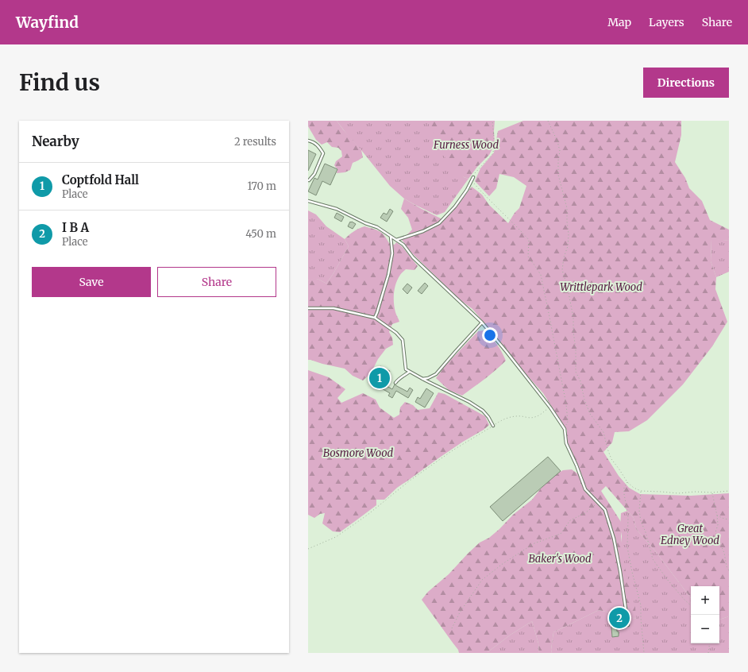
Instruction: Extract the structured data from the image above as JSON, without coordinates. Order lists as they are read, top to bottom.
{
  "parks": [
    "Furness Wood",
    "Writtlepark Wood",
    "Bosmore Wood",
    "Great Edney Wood",
    "Baker's Wood"
  ],
  "page": {
    "header": "Wayfind",
    "nav": ["Map", "Layers", "Share"],
    "buttons": [
      "Directions",
      ["Save", "Share"]
    ],
    "title": "Find us",
    "heading": ["Nearby", "2 results"],
    "list": [
      {
        "mark": "1",
        "name": "Coptfold Hall",
        "note": "Place",
        "value": "170 m"
      },
      {
        "mark": "2",
        "name": "I B A",
        "note": "Place",
        "value": "450 m"
      }
    ],
    "pins": ["1", "2"],
    "map_buttons": ["+", "−"]
  }
}
